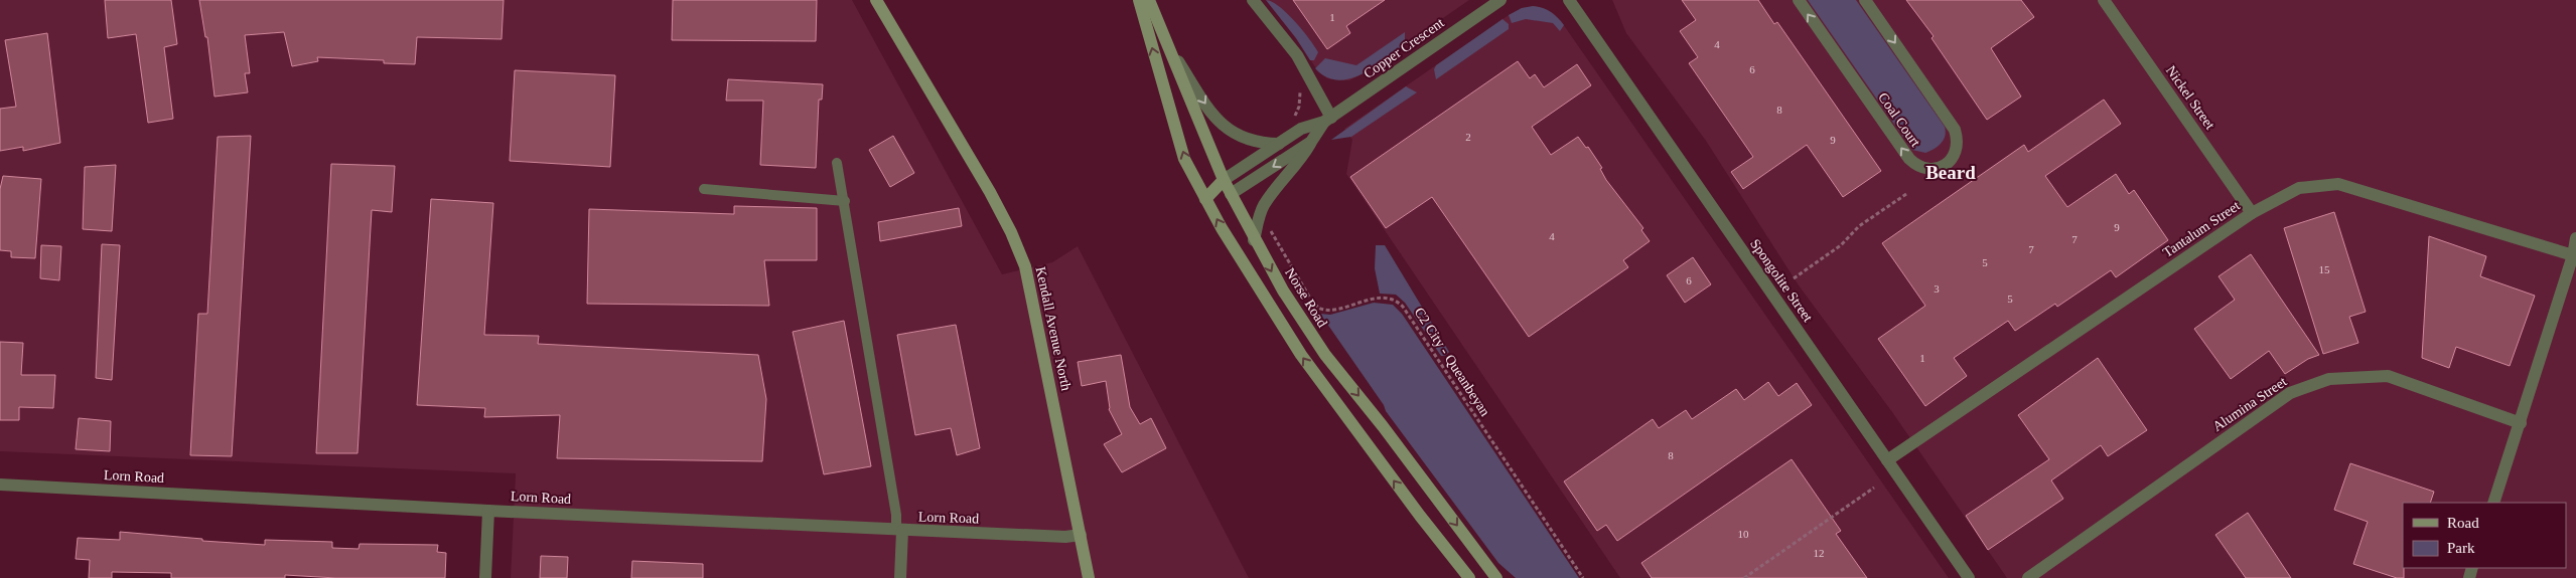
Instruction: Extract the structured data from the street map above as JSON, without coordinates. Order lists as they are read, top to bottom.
{
  "streets": {
    "main road": ["Norse Road", "Kendall Avenue North"],
    "street": [
      "Copper Crescent",
      "Nickel Street",
      "Coal Court",
      "Tantalum Street",
      "Spongolite Street",
      "Alumina Street",
      "Lorn Road"
    ],
    "path": ["C2 City - Queanbeyan"]
  },
  "crossings": [
    ["Copper Crescent", "Norse Road"],
    ["Nickel Street", "Tantalum Street"],
    ["Tantalum Street", "Spongolite Street"],
    ["Kendall Avenue North", "Lorn Road"]
  ],
  "districts": ["Beard"],
  "house_numbers": [
    "1",
    "4",
    "6",
    "8",
    "2",
    "9",
    "9",
    "4",
    "7",
    "7",
    "5",
    "15",
    "6",
    "3",
    "5",
    "1",
    "8",
    "10",
    "12"
  ],
  "legend": ["Road", "Park"]
}
